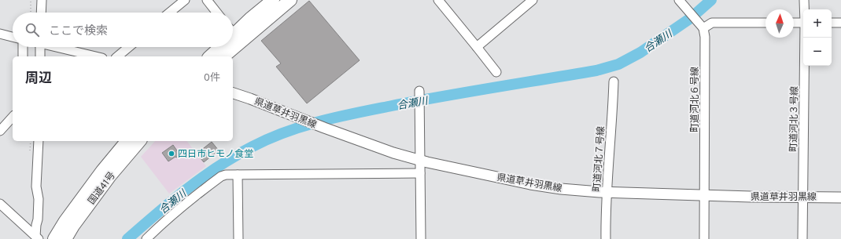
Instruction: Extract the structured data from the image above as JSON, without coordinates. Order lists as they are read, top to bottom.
{
  "streets": {
    "highway": ["国道41号"],
    "main road": ["県道草井羽黒線"],
    "street": ["町道河北６号線", "町道河北７号線"]
  },
  "crossings": [
    ["町道河北６号線", "県道草井羽黒線"],
    ["県道草井羽黒線", "町道河北７号線"]
  ],
  "water": ["合瀬川"],
  "places": ["四日市ヒモノ食堂"],
  "north": "top",
  "page": {
    "map_buttons": ["+", "−"],
    "search": "ここで検索",
    "heading": ["周辺", "0件"]
  }
}
